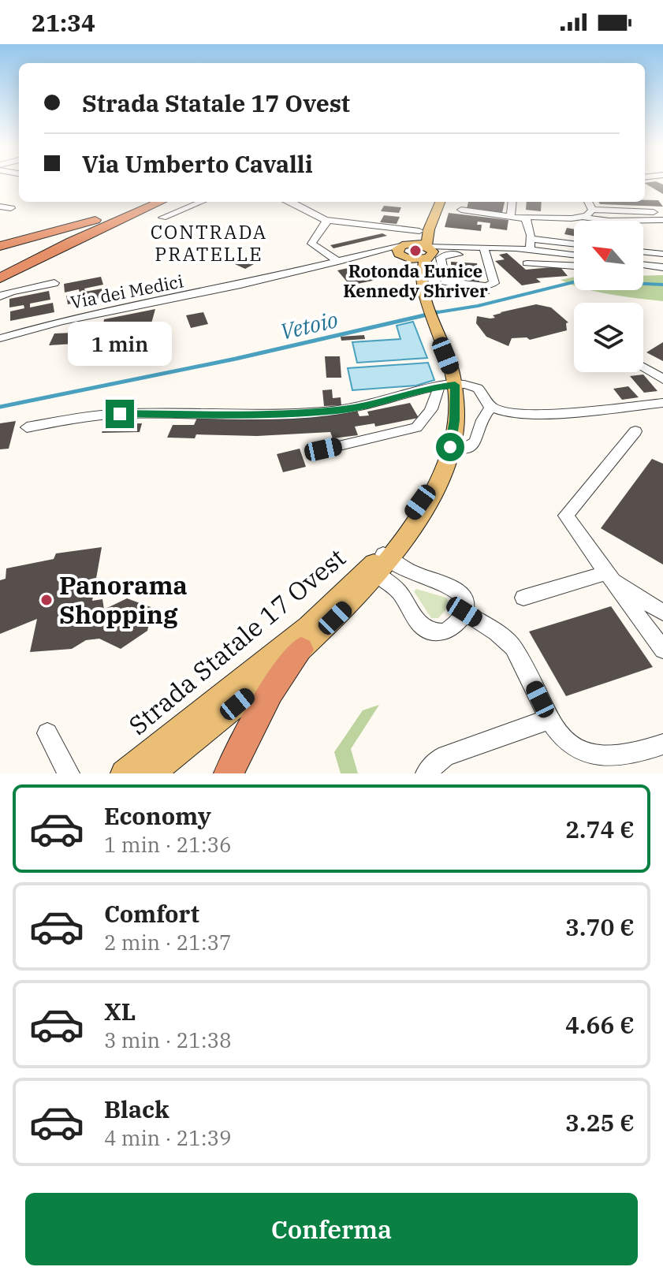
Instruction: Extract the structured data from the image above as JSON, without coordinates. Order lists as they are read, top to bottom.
{
  "streets": {
    "main road": ["Strada Statale 17 Ovest"],
    "street": ["Via dei Medici"]
  },
  "crossings": [
    ["Via dei Medici", "Strada Statale 17 Ovest"]
  ],
  "districts": ["CONTRADA PRATELLE"],
  "water": ["Vetoio"],
  "places": ["Rotonda Eunice Kennedy Shriver", "Panorama Shopping"],
  "north": "top left",
  "page": {
    "status": "21:34",
    "banner": ["Strada Statale 17 Ovest", "Via Umberto Cavalli"],
    "bubble": "1 min",
    "list": [
      {
        "name": "Economy",
        "note": "1 min · 21:36",
        "value": "2.74 €"
      },
      {
        "name": "Comfort",
        "note": "2 min · 21:37",
        "value": "3.70 €"
      },
      {
        "name": "XL",
        "note": "3 min · 21:38",
        "value": "4.66 €"
      },
      {
        "name": "Black",
        "note": "4 min · 21:39",
        "value": "3.25 €"
      }
    ],
    "buttons": "Conferma"
  }
}
